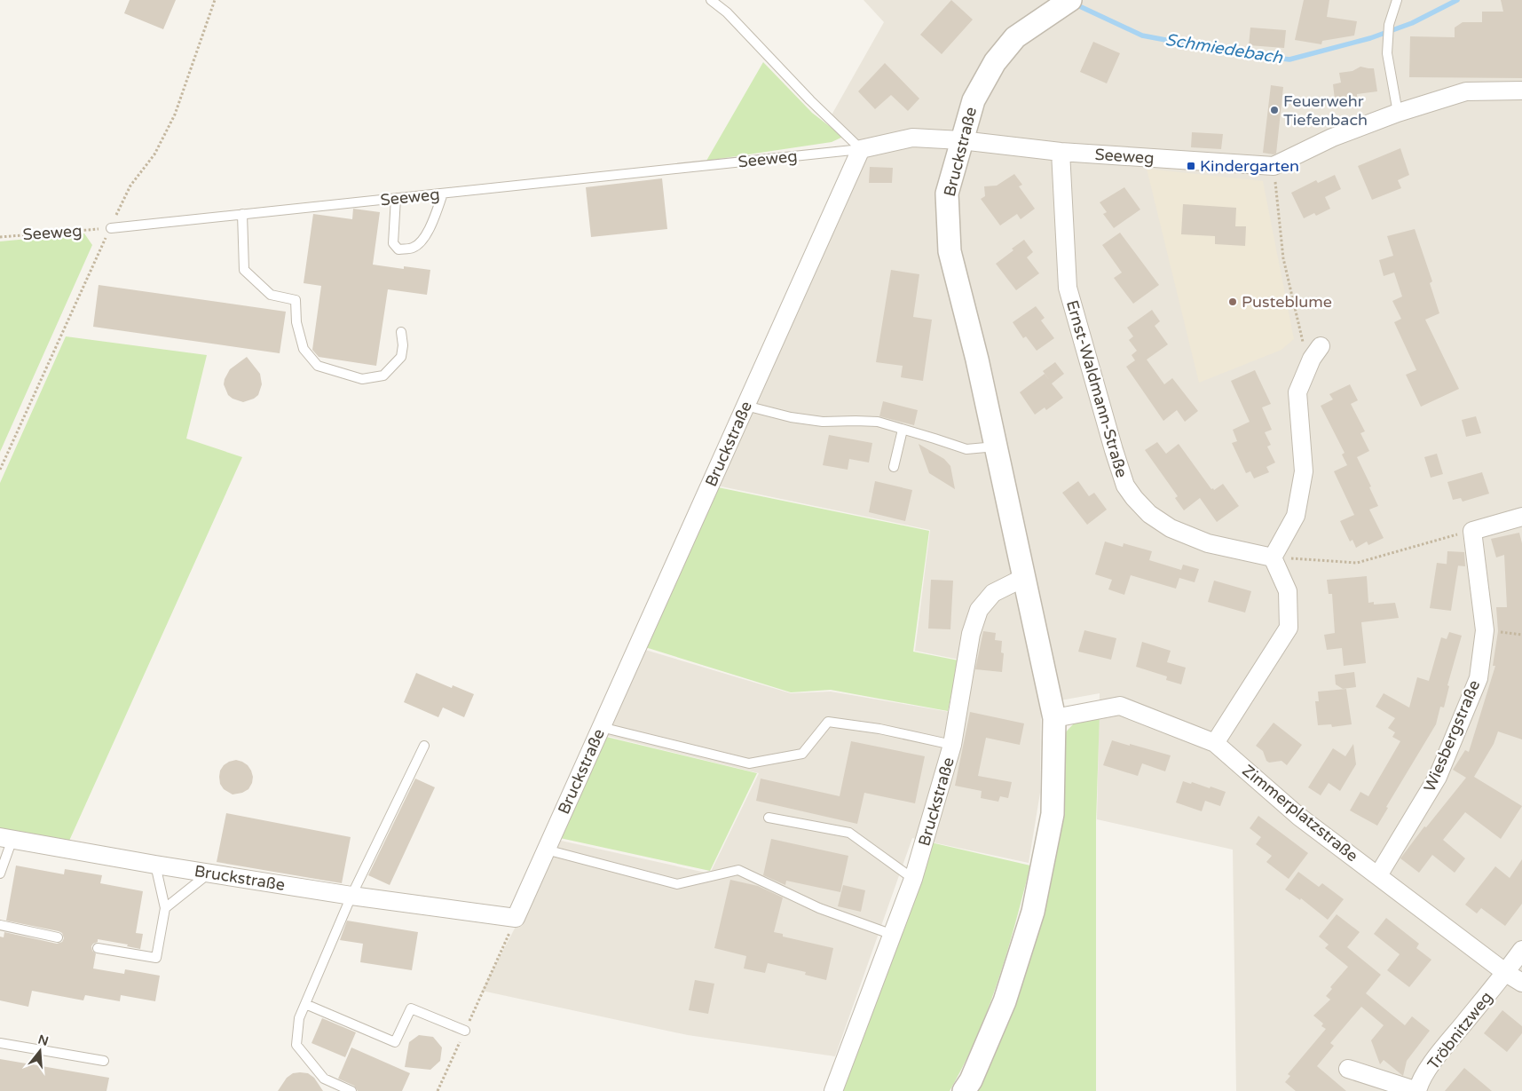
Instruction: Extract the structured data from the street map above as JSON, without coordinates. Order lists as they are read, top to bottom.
{
  "streets": {
    "street": [
      "Bruckstraße",
      "Seeweg",
      "Ernst-Waldmann-Straße",
      "Wiesbergstraße",
      "Zimmerplatzstraße",
      "Tröbnitzweg"
    ]
  },
  "crossings": [
    ["Bruckstraße", "Seeweg"],
    ["Bruckstraße", "Zimmerplatzstraße"],
    ["Seeweg", "Ernst-Waldmann-Straße"],
    ["Wiesbergstraße", "Zimmerplatzstraße"],
    ["Zimmerplatzstraße", "Tröbnitzweg"]
  ],
  "water": ["Schmiedebach"],
  "places": {
    "other": ["Feuerwehr Tiefenbach", "Pusteblume"],
    "transit": ["Kindergarten"]
  },
  "north": "top"
}
